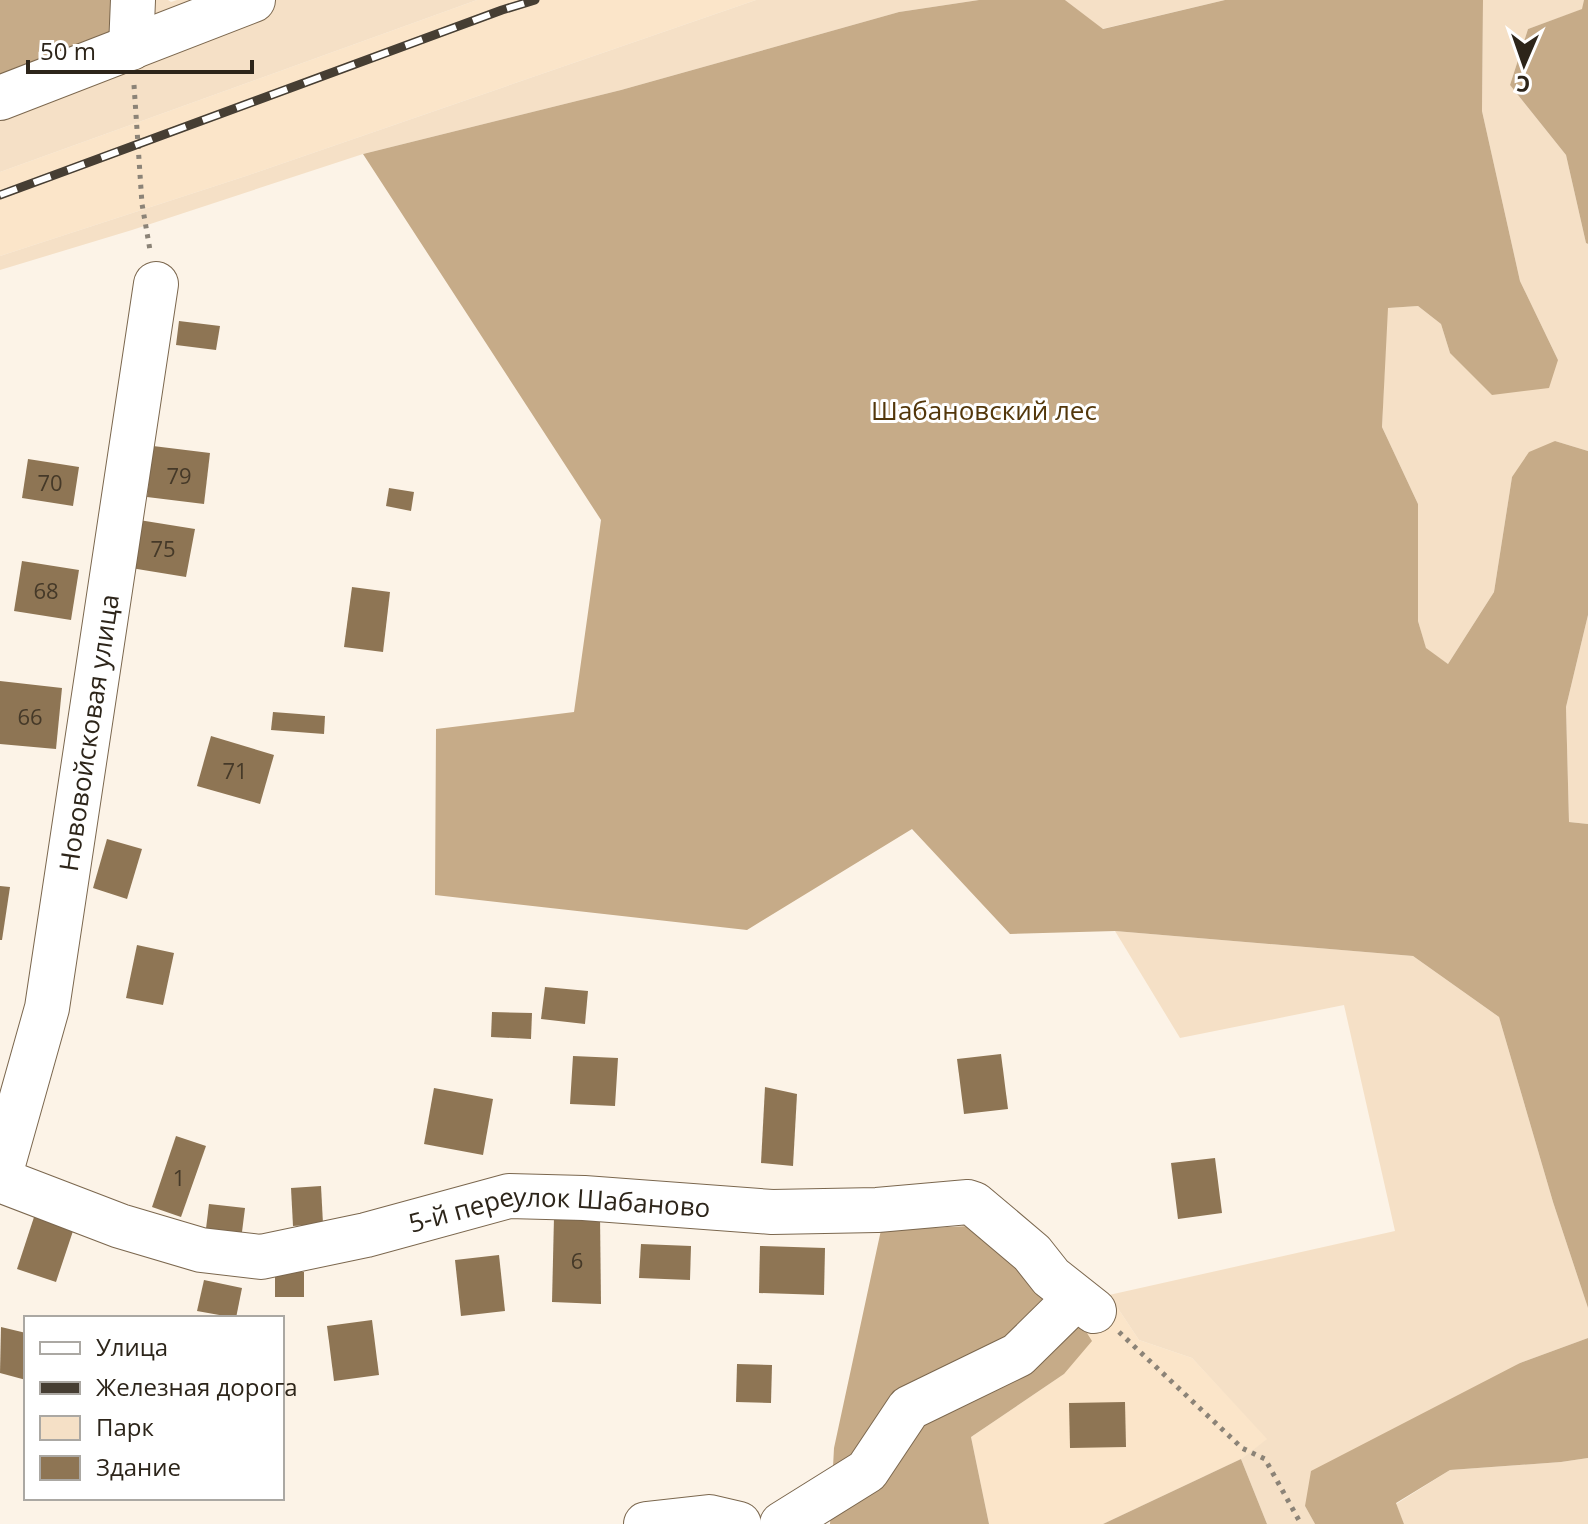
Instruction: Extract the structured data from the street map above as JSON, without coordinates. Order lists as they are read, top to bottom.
{
  "streets": {
    "street": ["Нововойсковая улица", "5-й переулок Шабаново"]
  },
  "crossings": [
    ["Нововойсковая улица", "5-й переулок Шабаново"]
  ],
  "parks": ["Шабановский лес"],
  "house_numbers": [
    "79",
    "70",
    "75",
    "68",
    "66",
    "71",
    "1",
    "6"
  ],
  "legend": [
    "Улица",
    "Железная дорога",
    "Парк",
    "Здание"
  ],
  "scale_bar": "50 m",
  "north": "bottom"
}
